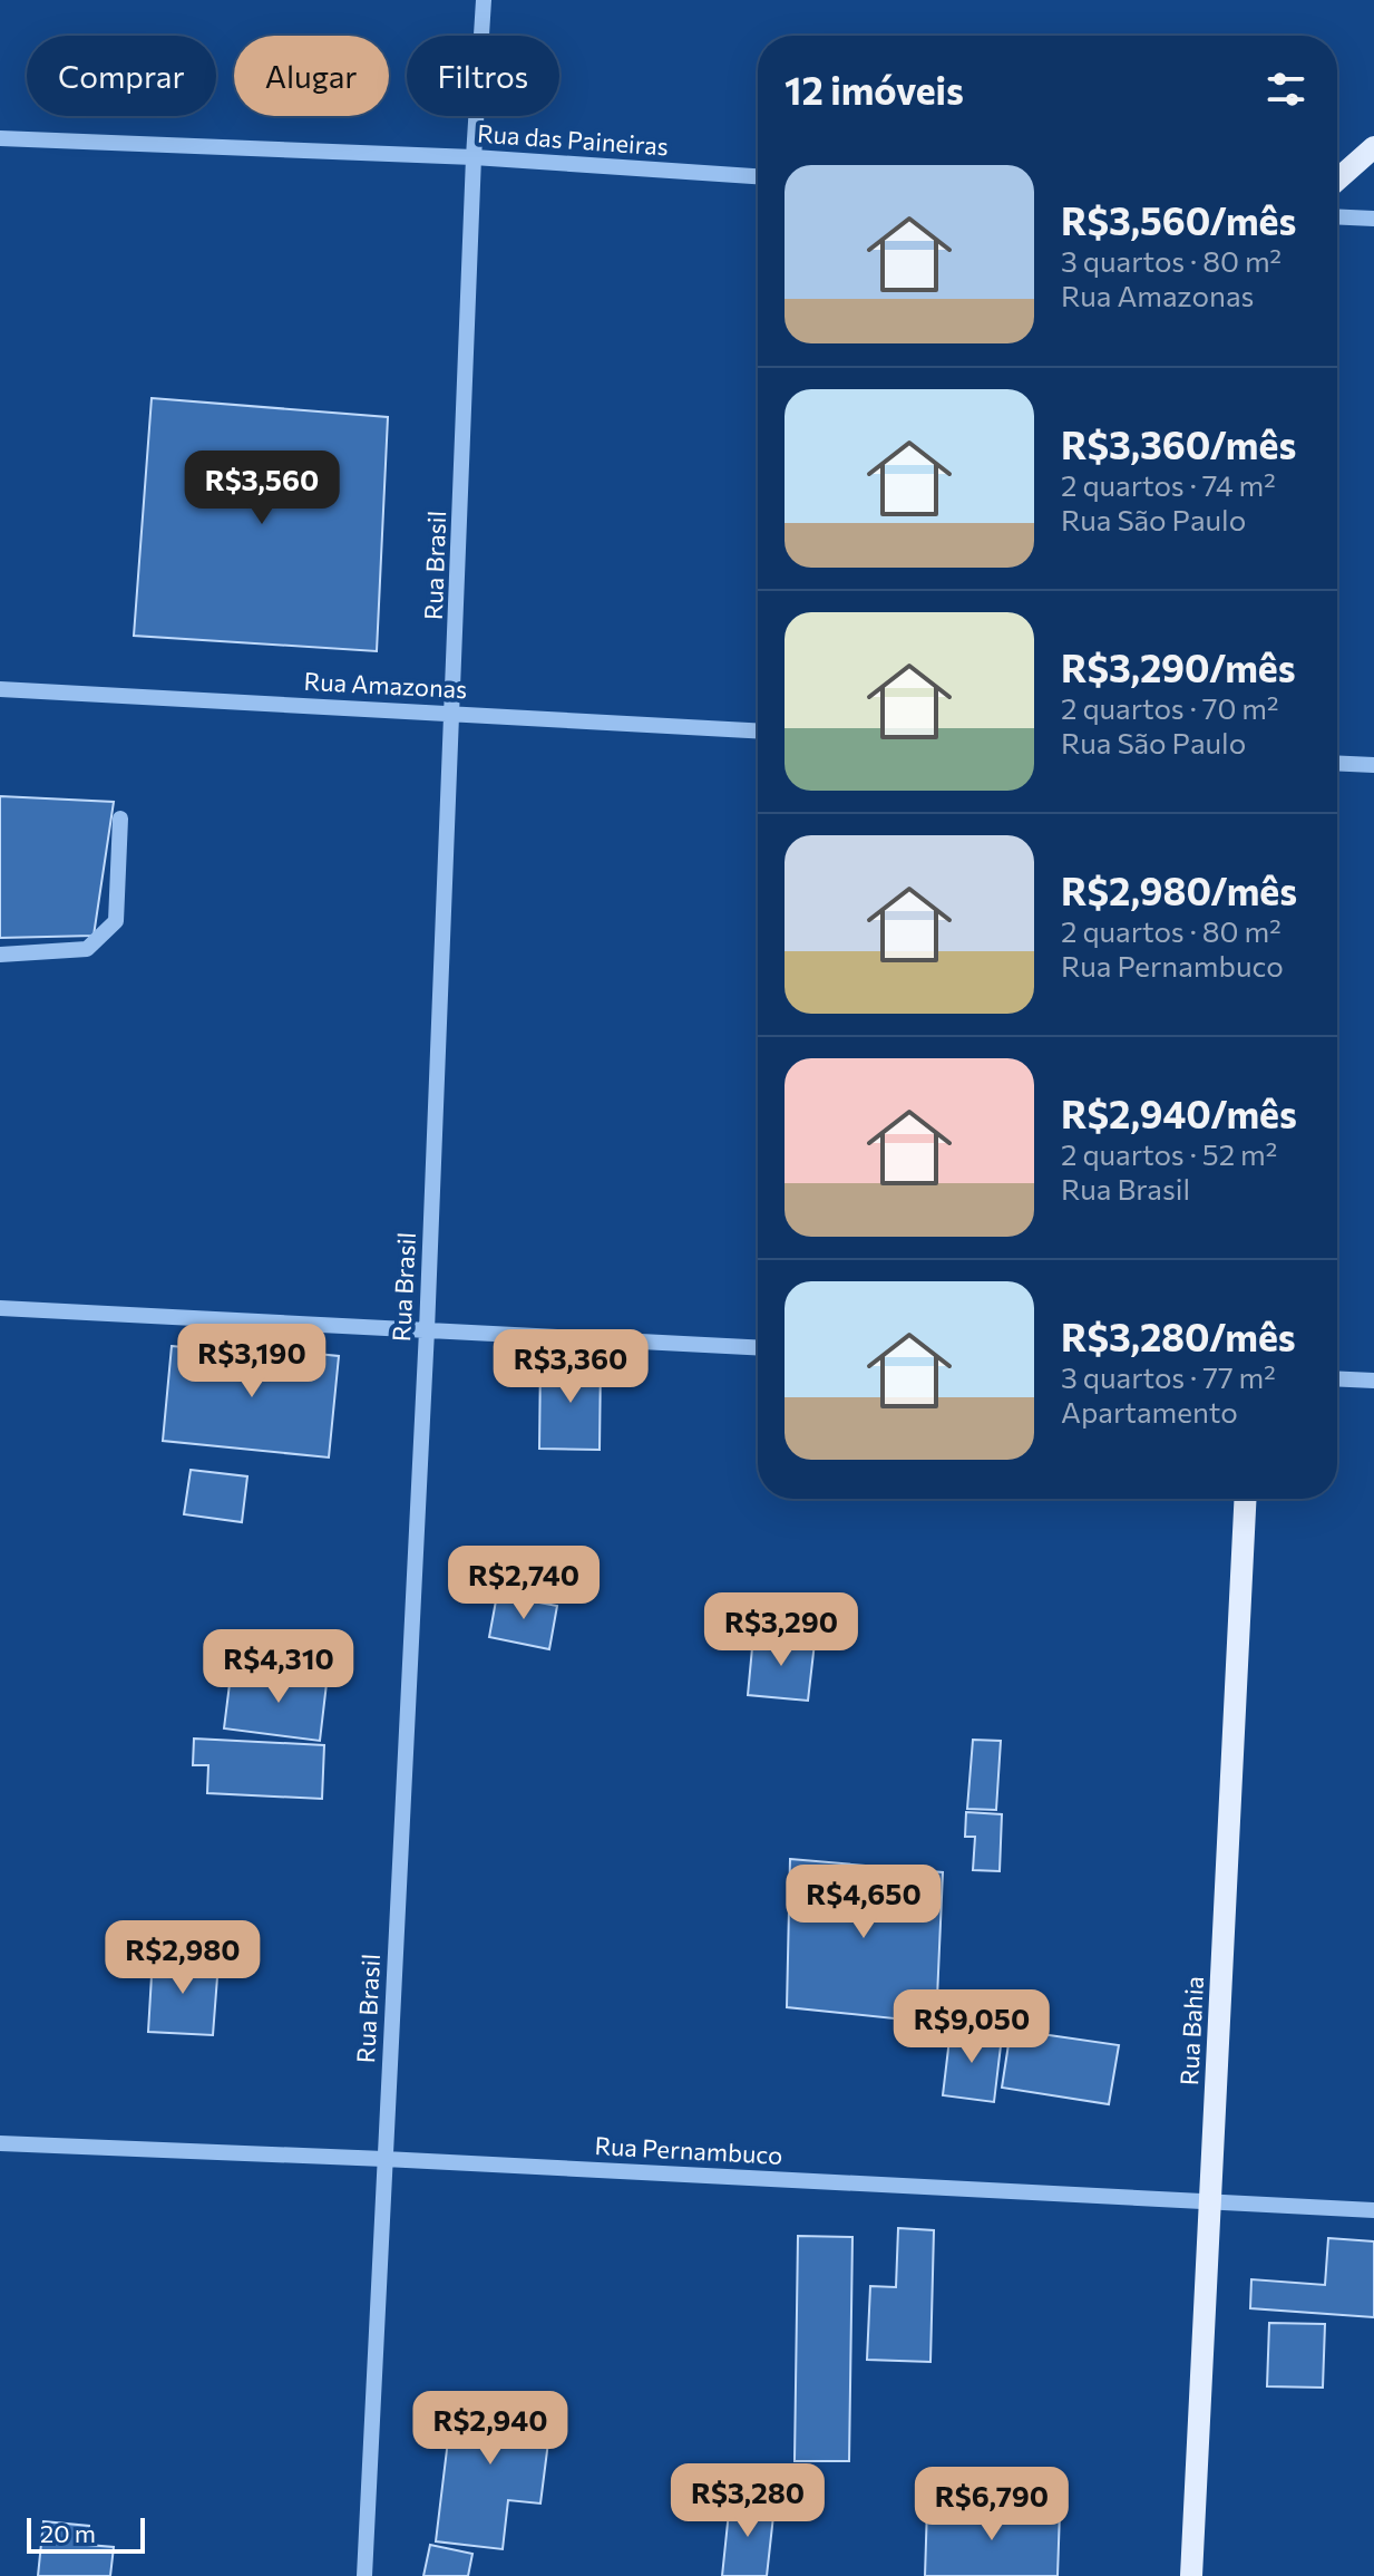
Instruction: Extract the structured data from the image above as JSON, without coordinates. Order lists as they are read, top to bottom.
{
  "streets": {
    "main road": ["Rua Bahia"],
    "street": [
      "Rua das Paineiras",
      "Rua Brasil",
      "Rua Amazonas",
      "Rua Pernambuco"
    ]
  },
  "crossings": [
    ["Rua das Paineiras", "Rua Brasil"],
    ["Rua Brasil", "Rua Amazonas"],
    ["Rua Brasil", "Rua Pernambuco"],
    ["Rua Bahia", "Rua Pernambuco"]
  ],
  "scale_bar": "20 m",
  "page": {
    "chip": ["Comprar", "Alugar", "Filtros"],
    "heading": "12 imóveis",
    "list": [
      {
        "name": "R$3,560/mês",
        "note": "3 quartos · 80 m² · Rua Amazonas"
      },
      {
        "name": "R$3,360/mês",
        "note": "2 quartos · 74 m² · Rua São Paulo"
      },
      {
        "name": "R$3,290/mês",
        "note": "2 quartos · 70 m² · Rua São Paulo"
      },
      {
        "name": "R$2,980/mês",
        "note": "2 quartos · 80 m² · Rua Pernambuco"
      },
      {
        "name": "R$2,940/mês",
        "note": "2 quartos · 52 m² · Rua Brasil"
      },
      {
        "name": "R$3,280/mês",
        "note": "3 quartos · 77 m² · Apartamento"
      }
    ],
    "price": [
      "R$3,560",
      "R$3,190",
      "R$3,360",
      "R$2,740",
      "R$3,290",
      "R$4,310",
      "R$4,650",
      "R$2,980",
      "R$9,050",
      "R$2,940",
      "R$3,280",
      "R$6,790"
    ],
    "scale": "20 m"
  }
}
